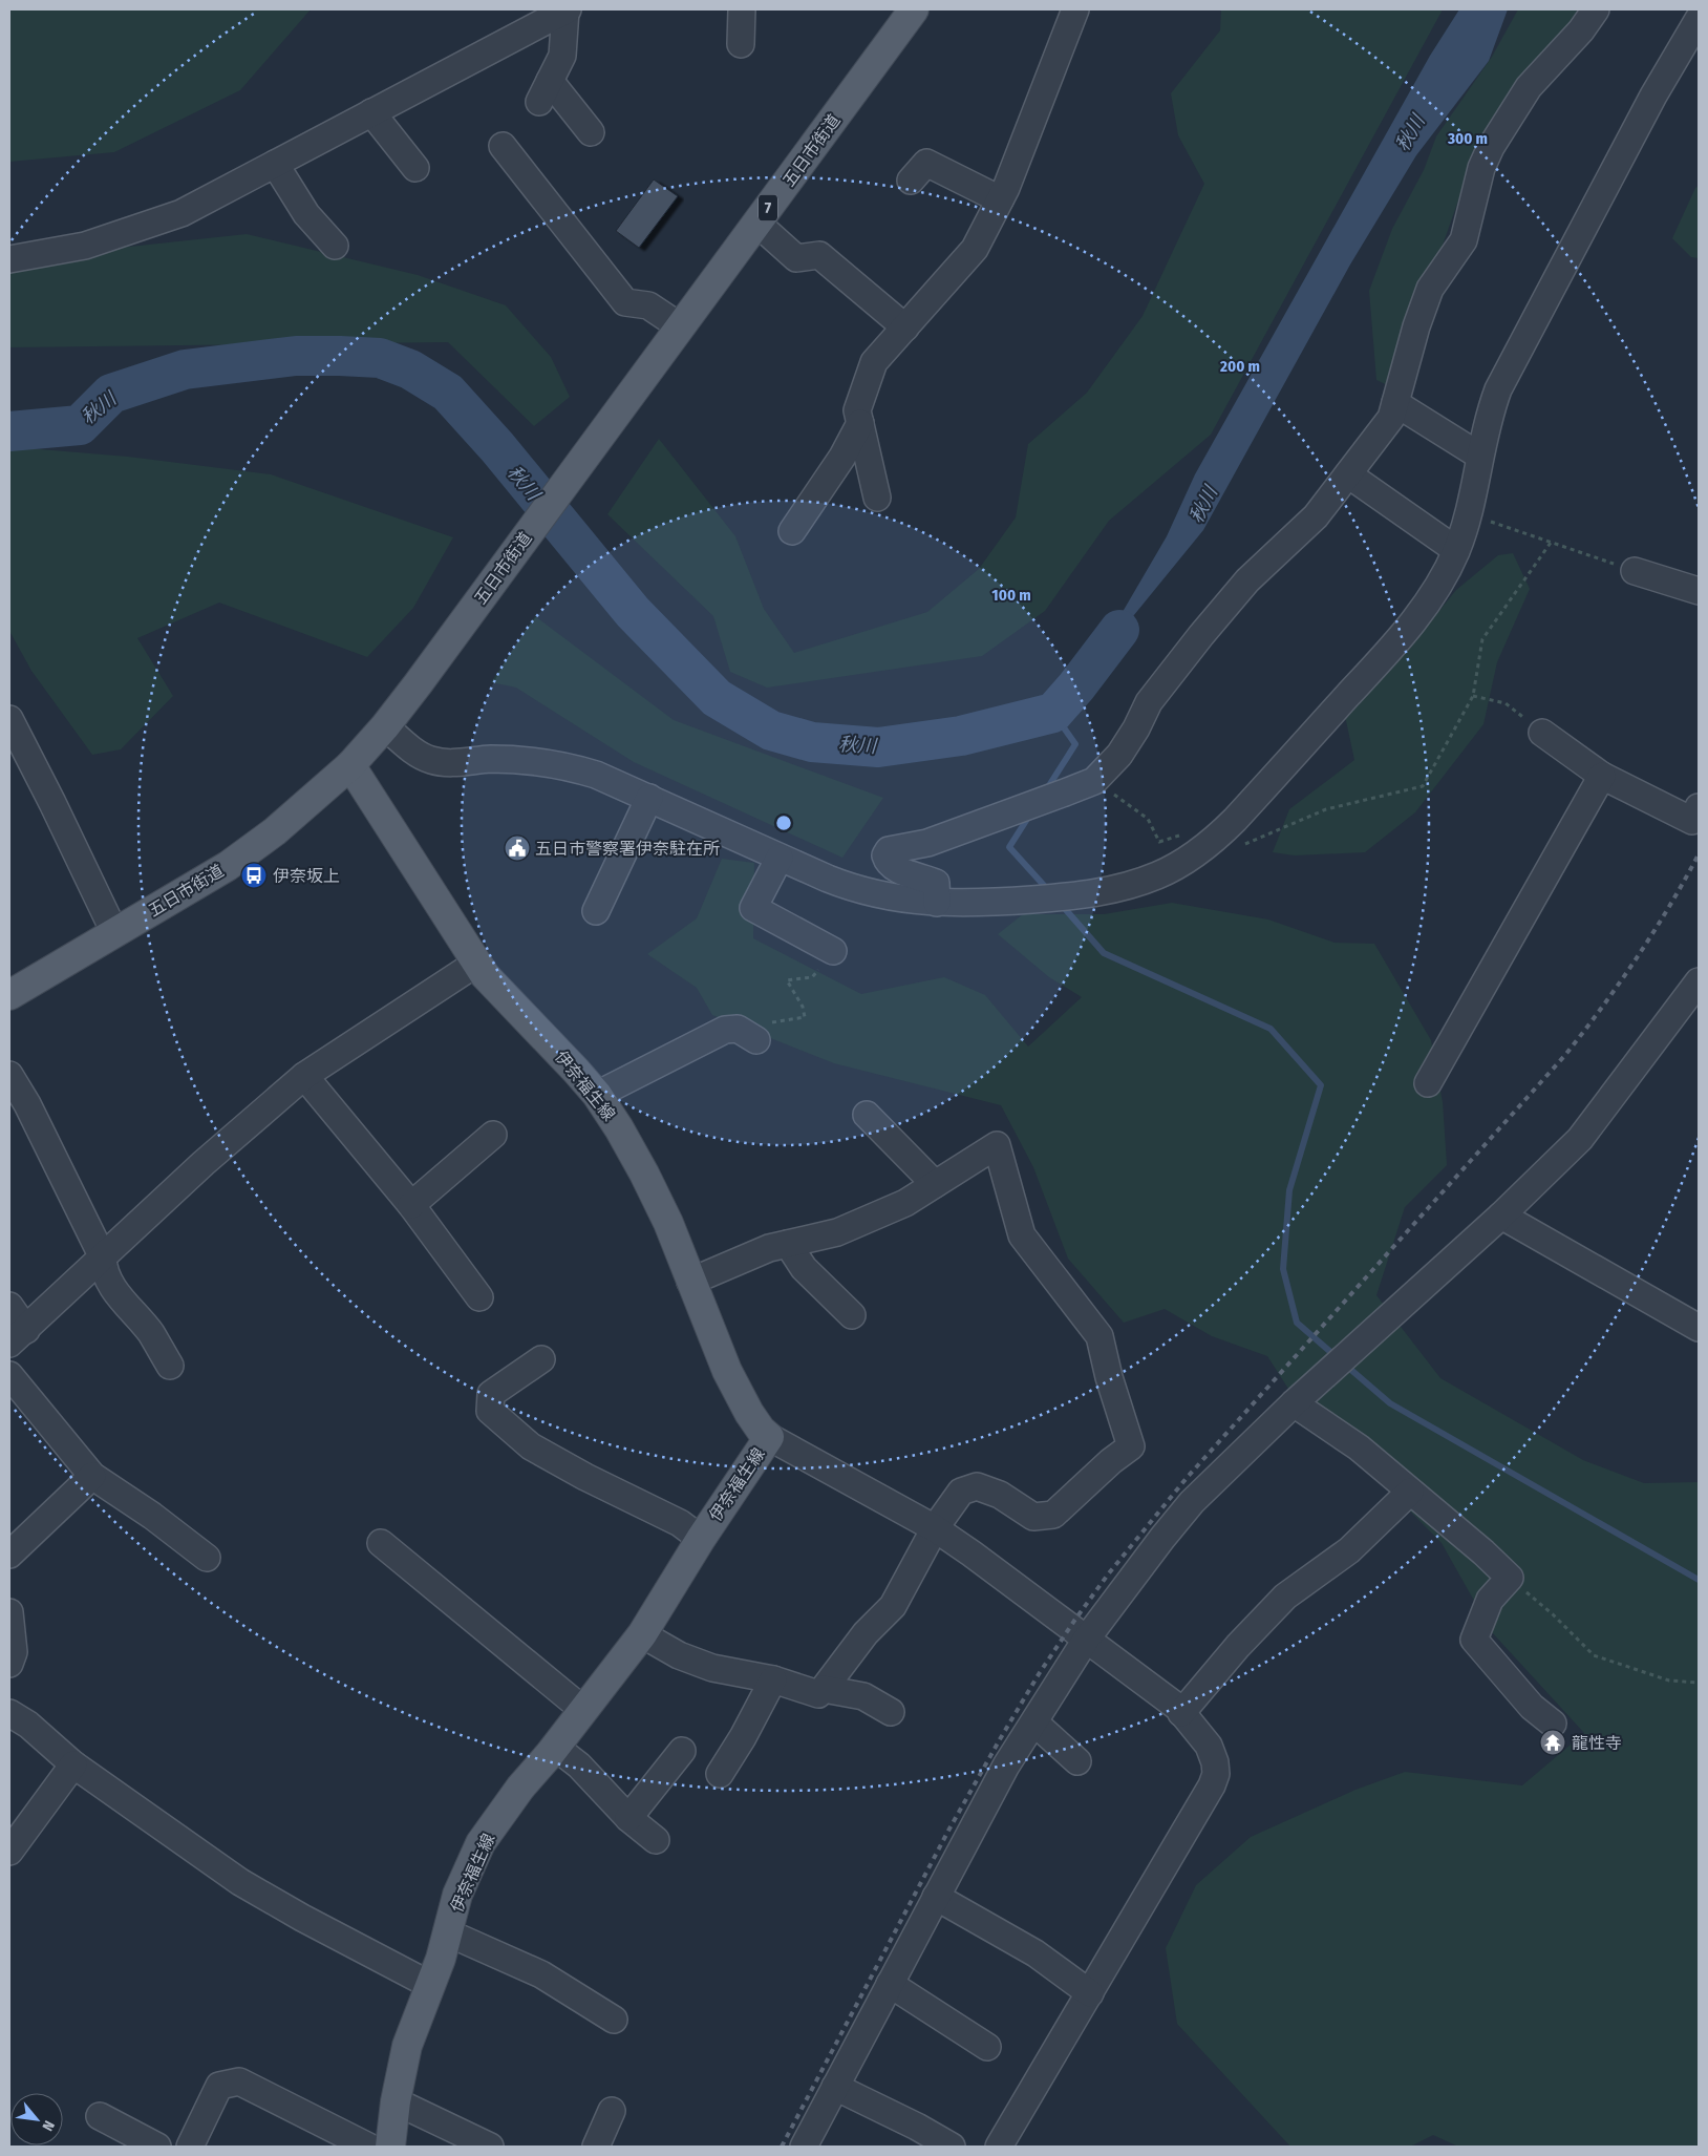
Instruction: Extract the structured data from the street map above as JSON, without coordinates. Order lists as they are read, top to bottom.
{
  "streets": {
    "main road": ["五日市街道", "7", "伊奈福生線"]
  },
  "crossings": [
    ["五日市街道", "伊奈福生線"]
  ],
  "water": ["秋川"],
  "places": {
    "public building": ["五日市警察署伊奈駐在所"],
    "bus stop": ["伊奈坂上"],
    "temple": ["龍性寺"]
  },
  "north": "bottom right",
  "rings": ["300 m", "200 m", "100 m"]
}
